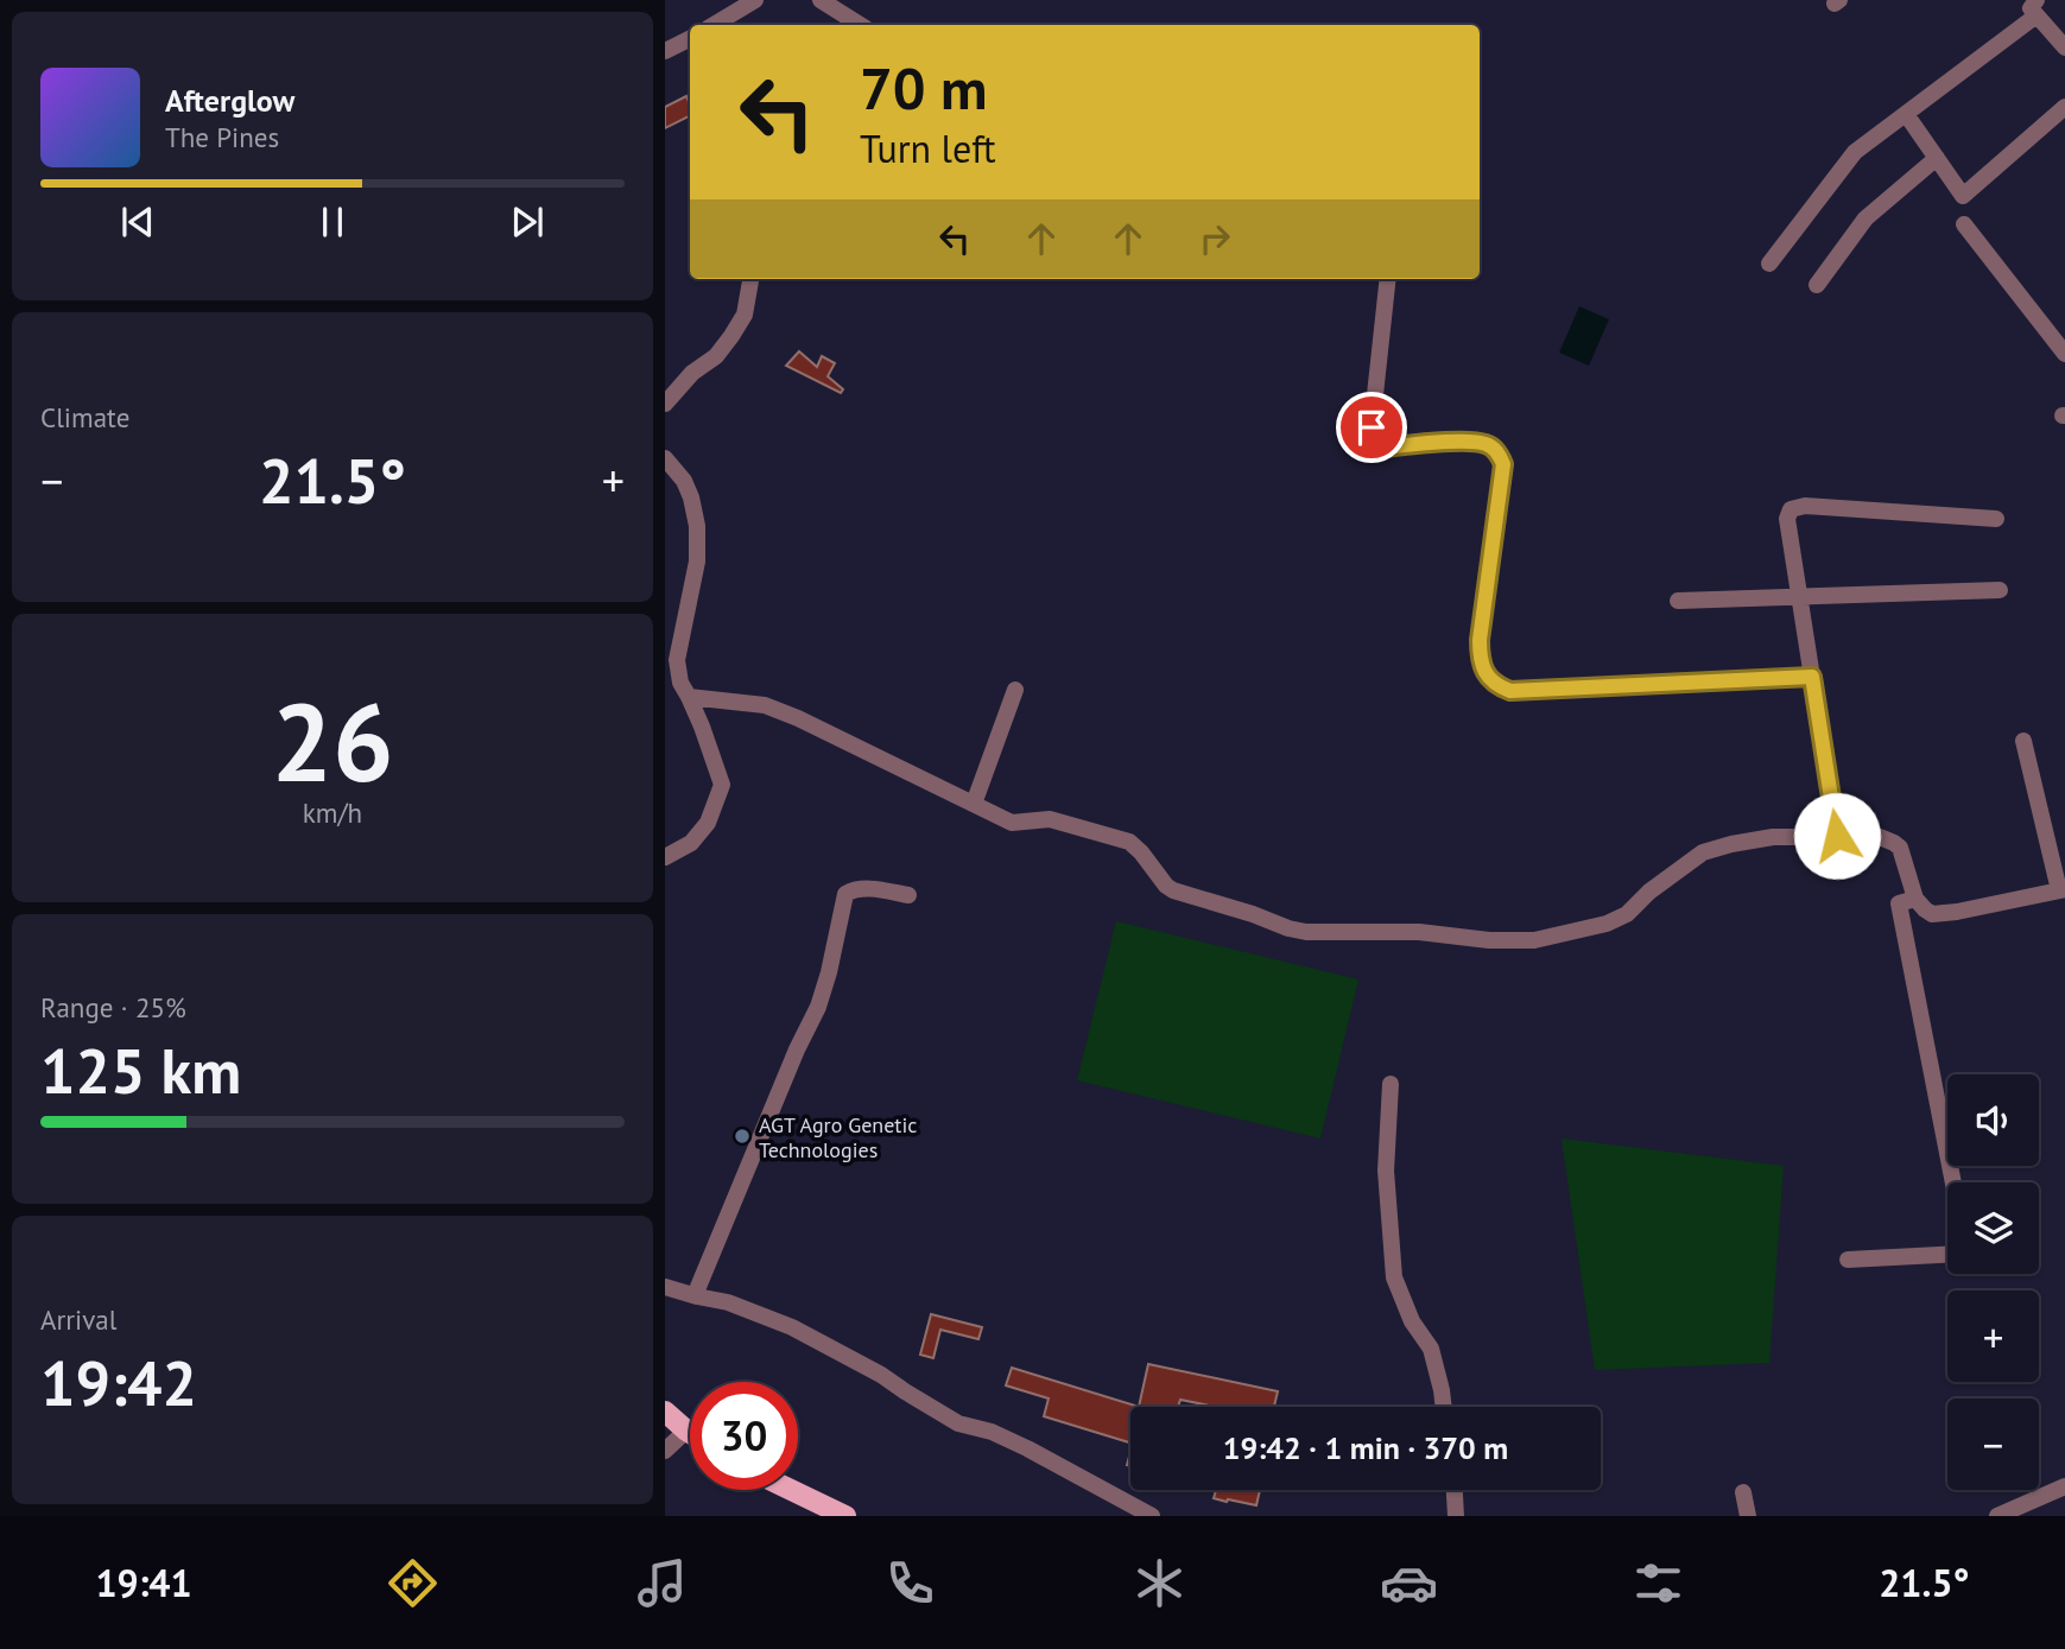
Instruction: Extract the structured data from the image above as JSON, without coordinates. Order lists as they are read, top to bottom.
{
  "places": ["AGT Agro Genetic Technologies"],
  "page": {
    "turn": ["70 m", "Turn left"],
    "song": ["Afterglow", "The Pines"],
    "tile": [
      "Climate",
      ["26", "km/h"],
      ["Range · 25%", "125 km"],
      ["Arrival", "19:42"]
    ],
    "heat": ["−", "21.5°", "+"],
    "map_buttons": ["+", "−"],
    "limit": "30",
    "trip": "19:42 · 1 min · 370 m",
    "tabs": ["19:41", "21.5°"]
  }
}
